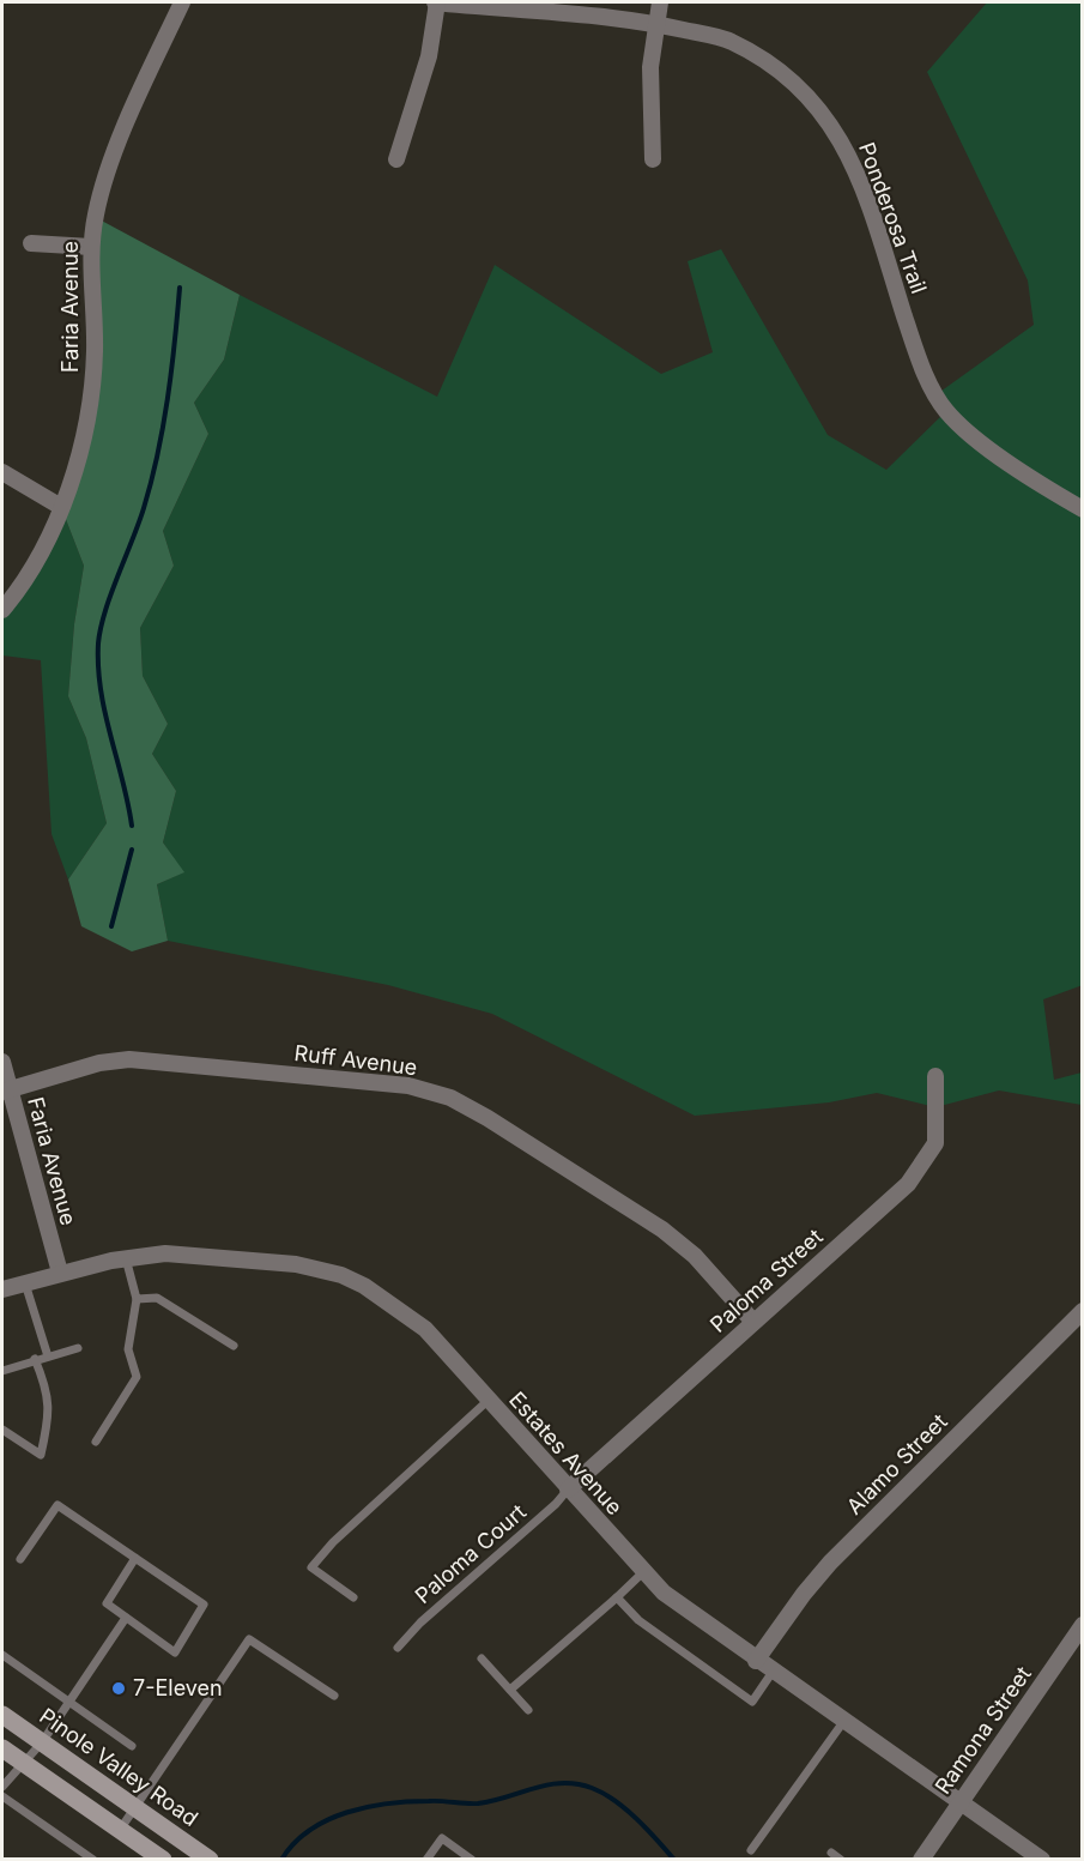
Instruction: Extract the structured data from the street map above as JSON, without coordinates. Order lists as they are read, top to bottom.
{
  "streets": {
    "main road": ["Pinole Valley Road"],
    "street": [
      "Ponderosa Trail",
      "Faria Avenue",
      "Ruff Avenue",
      "Paloma Street",
      "Estates Avenue",
      "Alamo Street",
      "Ramona Street"
    ],
    "lane": ["Paloma Court"]
  },
  "crossings": [
    ["Faria Avenue", "Ruff Avenue"],
    ["Faria Avenue", "Estates Avenue"],
    ["Ruff Avenue", "Paloma Street"],
    ["Paloma Street", "Estates Avenue"],
    ["Paloma Street", "Paloma Court"],
    ["Estates Avenue", "Alamo Street"],
    ["Estates Avenue", "Paloma Court"],
    ["Estates Avenue", "Ramona Street"]
  ],
  "places": ["7-Eleven"]
}
